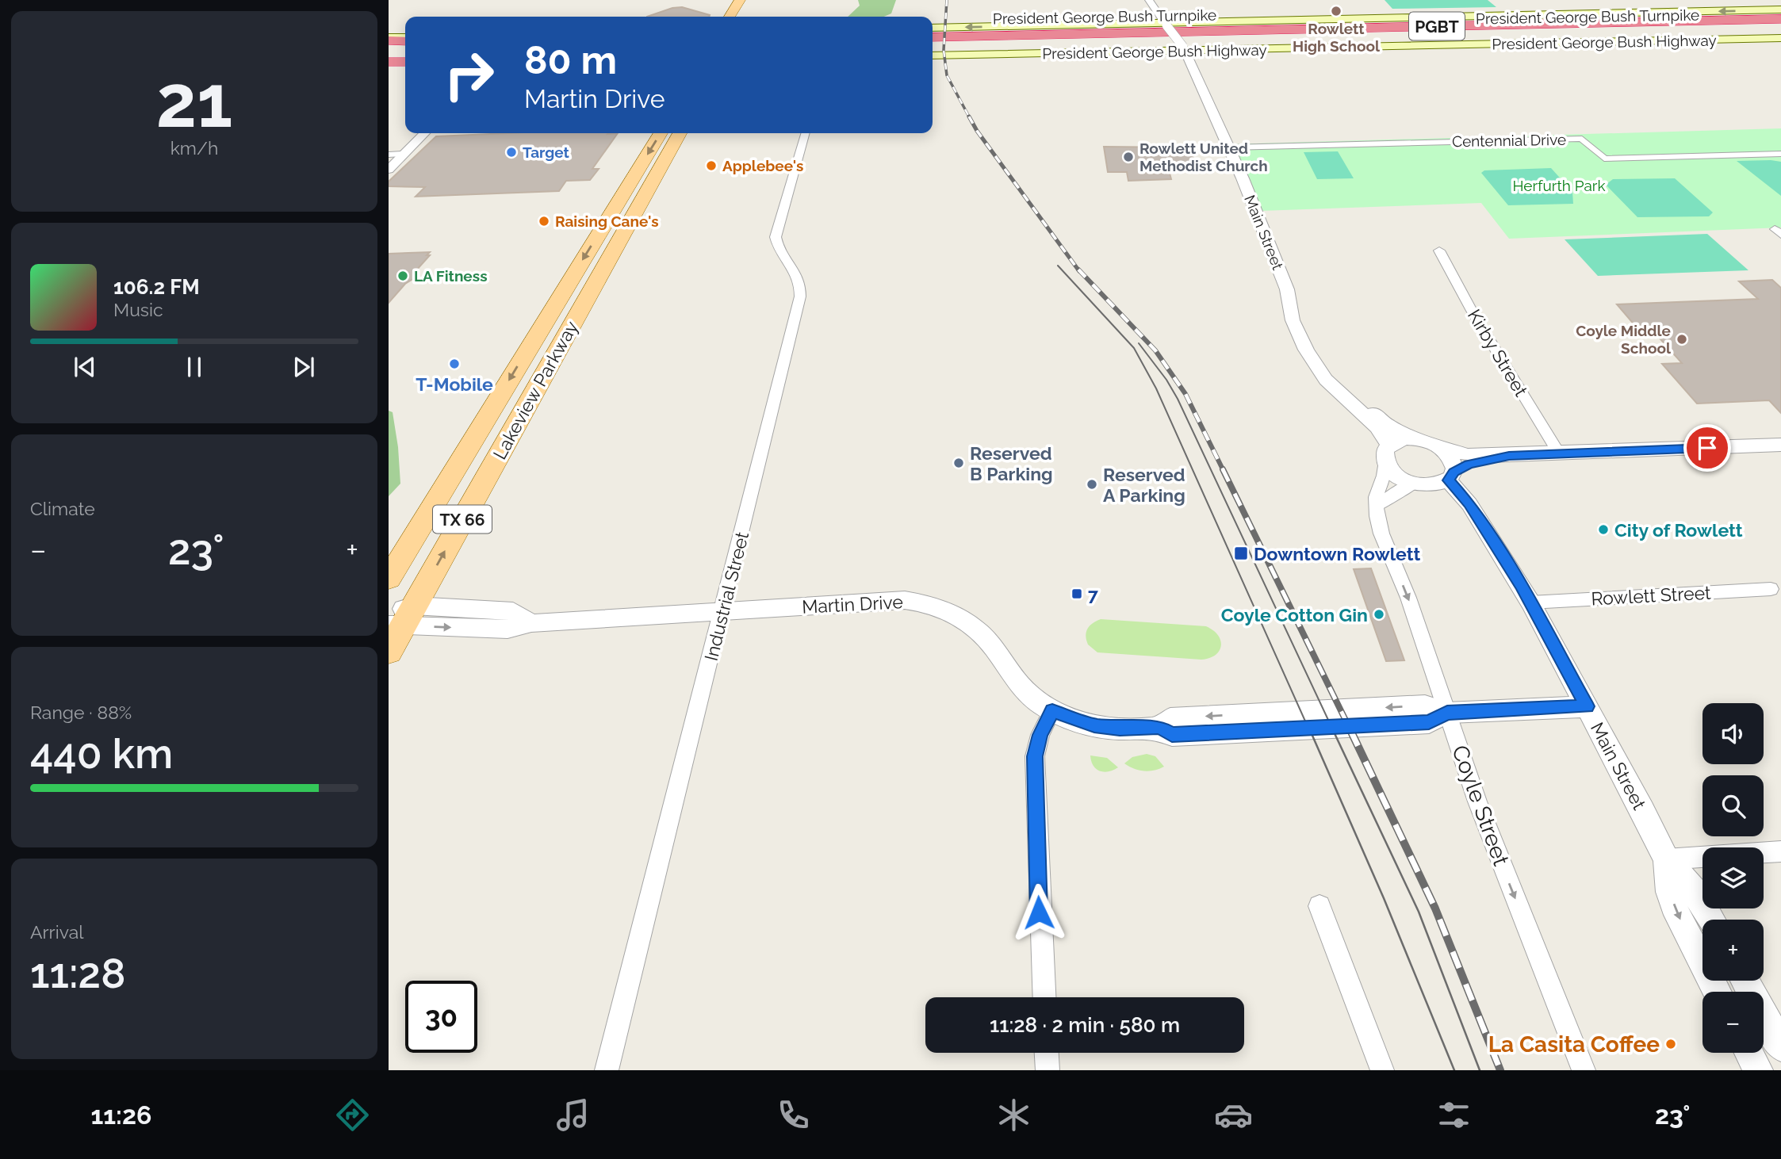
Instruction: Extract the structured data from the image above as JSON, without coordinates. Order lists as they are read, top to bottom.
{
  "streets": {
    "highway": ["President George Bush Turnpike", "PGBT"],
    "main road": ["President George Bush Highway", "Lakeview Parkway", "TX 66"],
    "street": [
      "Centennial Drive",
      "Main Street",
      "Kirby Street",
      "Rowlett Street",
      "Industrial Street",
      "Martin Drive",
      "Coyle Street"
    ]
  },
  "crossings": [
    ["President George Bush Turnpike", "President George Bush Highway"],
    ["President George Bush Turnpike", "Main Street"],
    ["President George Bush Highway", "Main Street"],
    ["Centennial Drive", "Main Street"],
    ["Main Street", "Rowlett Street"],
    ["Main Street", "Martin Drive"],
    ["Main Street", "Coyle Street"],
    ["Lakeview Parkway", "Martin Drive"],
    ["Industrial Street", "Martin Drive"],
    ["Martin Drive", "Coyle Street"]
  ],
  "one_way": ["Coyle Street"],
  "parks": ["Herfurth Park"],
  "places": {
    "other": [
      "Rowlett High School",
      "Target",
      "Rowlett United Methodist Church",
      "Applebee's",
      "Raising Cane's",
      "LA Fitness",
      "Coyle Middle School",
      "T-Mobile",
      "Reserved B Parking",
      "Reserved A Parking",
      "City of Rowlett",
      "Coyle Cotton Gin",
      "La Casita Coffee"
    ],
    "transit": ["Downtown Rowlett", "7"]
  },
  "page": {
    "tile": [
      ["21", "km/h"],
      "Climate",
      ["Range · 88%", "440 km"],
      ["Arrival", "11:28"]
    ],
    "turn": ["80 m", "Martin Drive"],
    "song": ["106.2 FM", "Music"],
    "heat": ["−", "23°", "+"],
    "map_buttons": ["+", "−"],
    "limit": "30",
    "trip": "11:28 · 2 min · 580 m",
    "tabs": ["11:26", "23°"]
  }
}
